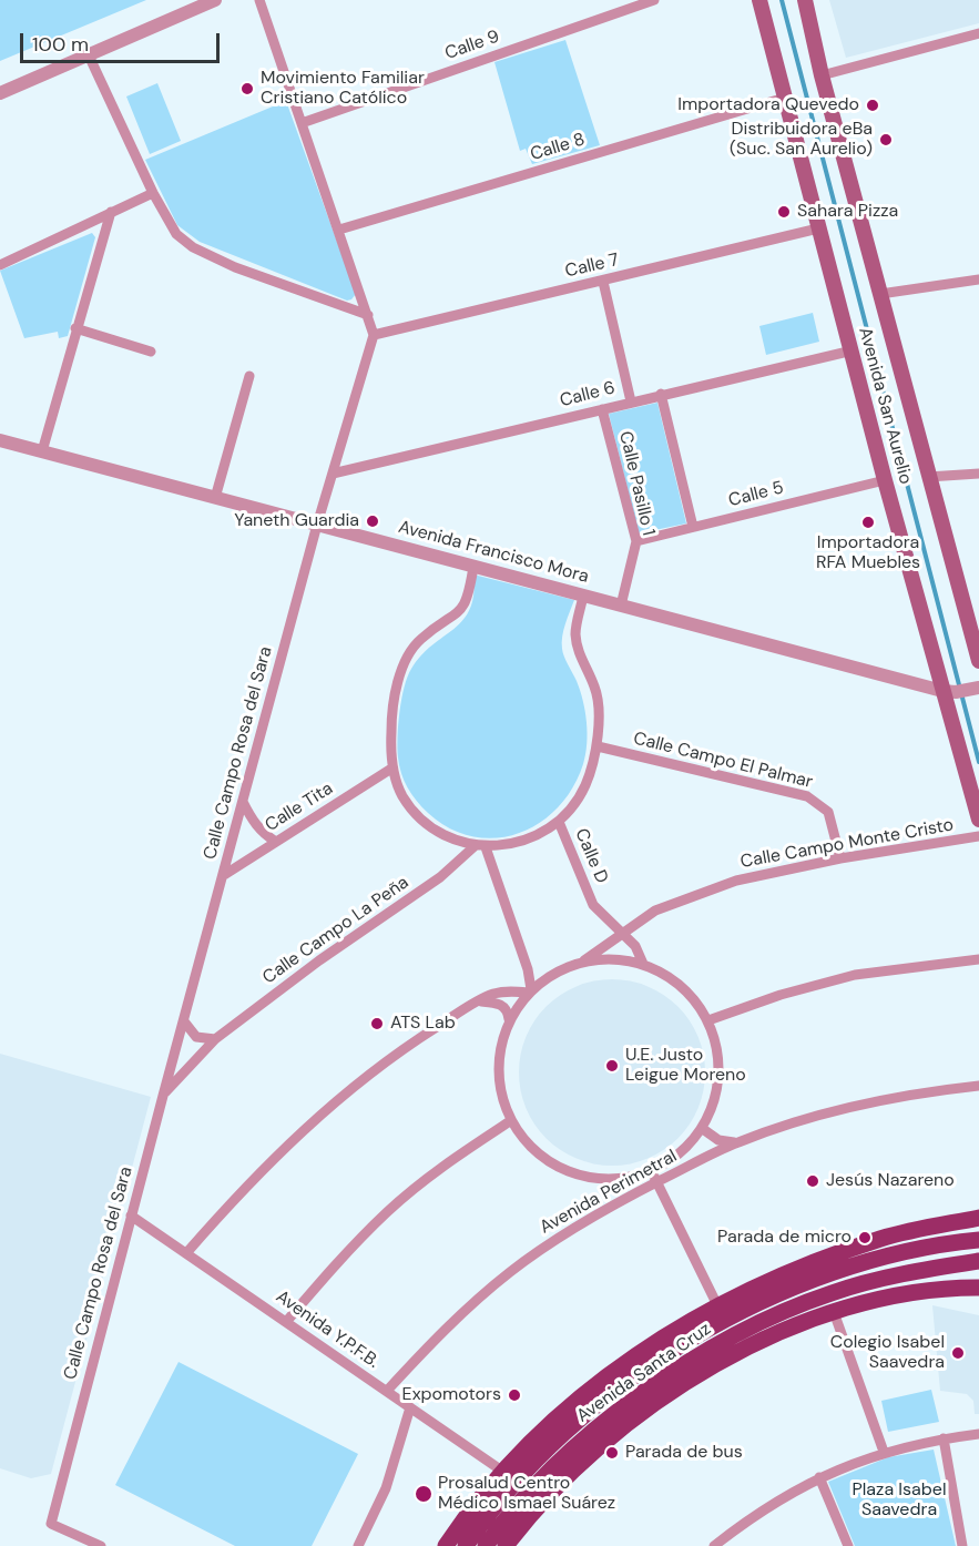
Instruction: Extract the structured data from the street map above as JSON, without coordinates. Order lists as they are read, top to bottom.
{
  "streets": {
    "main road": ["Avenida San Aurelio", "Avenida Santa Cruz"],
    "street": [
      "Calle 9",
      "Calle 8",
      "Calle 7",
      "Calle 6",
      "Calle Pasillo 1",
      "Calle 5",
      "Avenida Francisco Mora",
      "Calle Campo Rosa del Sara",
      "Calle Campo El Palmar",
      "Calle Tita",
      "Calle Campo Monte Cristo",
      "Calle D",
      "Calle Campo La Peña",
      "Avenida Perimetral",
      "Avenida Y.P.F.B."
    ]
  },
  "crossings": [
    ["Calle 8", "Avenida San Aurelio"],
    ["Calle 7", "Avenida San Aurelio"],
    ["Calle 7", "Calle Campo Rosa del Sara"],
    ["Calle 6", "Avenida San Aurelio"],
    ["Calle 6", "Calle Pasillo 1"],
    ["Calle 6", "Calle Campo Rosa del Sara"],
    ["Avenida San Aurelio", "Calle 5"],
    ["Avenida San Aurelio", "Avenida Francisco Mora"],
    ["Calle Pasillo 1", "Calle 5"],
    ["Calle Pasillo 1", "Avenida Francisco Mora"],
    ["Avenida Francisco Mora", "Calle Campo Rosa del Sara"],
    ["Calle Campo Rosa del Sara", "Calle Tita"],
    ["Calle Campo Rosa del Sara", "Calle Campo La Peña"],
    ["Calle Campo Rosa del Sara", "Avenida Y.P.F.B."],
    ["Calle Campo El Palmar", "Calle Campo Monte Cristo"],
    ["Calle Campo Monte Cristo", "Calle D"],
    ["Avenida Perimetral", "Avenida Y.P.F.B."],
    ["Avenida Y.P.F.B.", "Avenida Santa Cruz"]
  ],
  "parks": ["Plaza Isabel Saavedra"],
  "places": [
    "Movimiento Familiar Cristiano Católico",
    "Importadora Quevedo",
    "Distribuidora eBa (Suc. San Aurelio)",
    "Sahara Pizza",
    "Yaneth Guardia",
    "Importadora RFA Muebles",
    "ATS Lab",
    "U.E. Justo Leigue Moreno",
    "Jesús Nazareno",
    "Parada de micro",
    "Colegio Isabel Saavedra",
    "Expomotors",
    "Parada de bus",
    "Prosalud Centro Médico Ismael Suárez"
  ],
  "scale_bar": "100 m"
}
